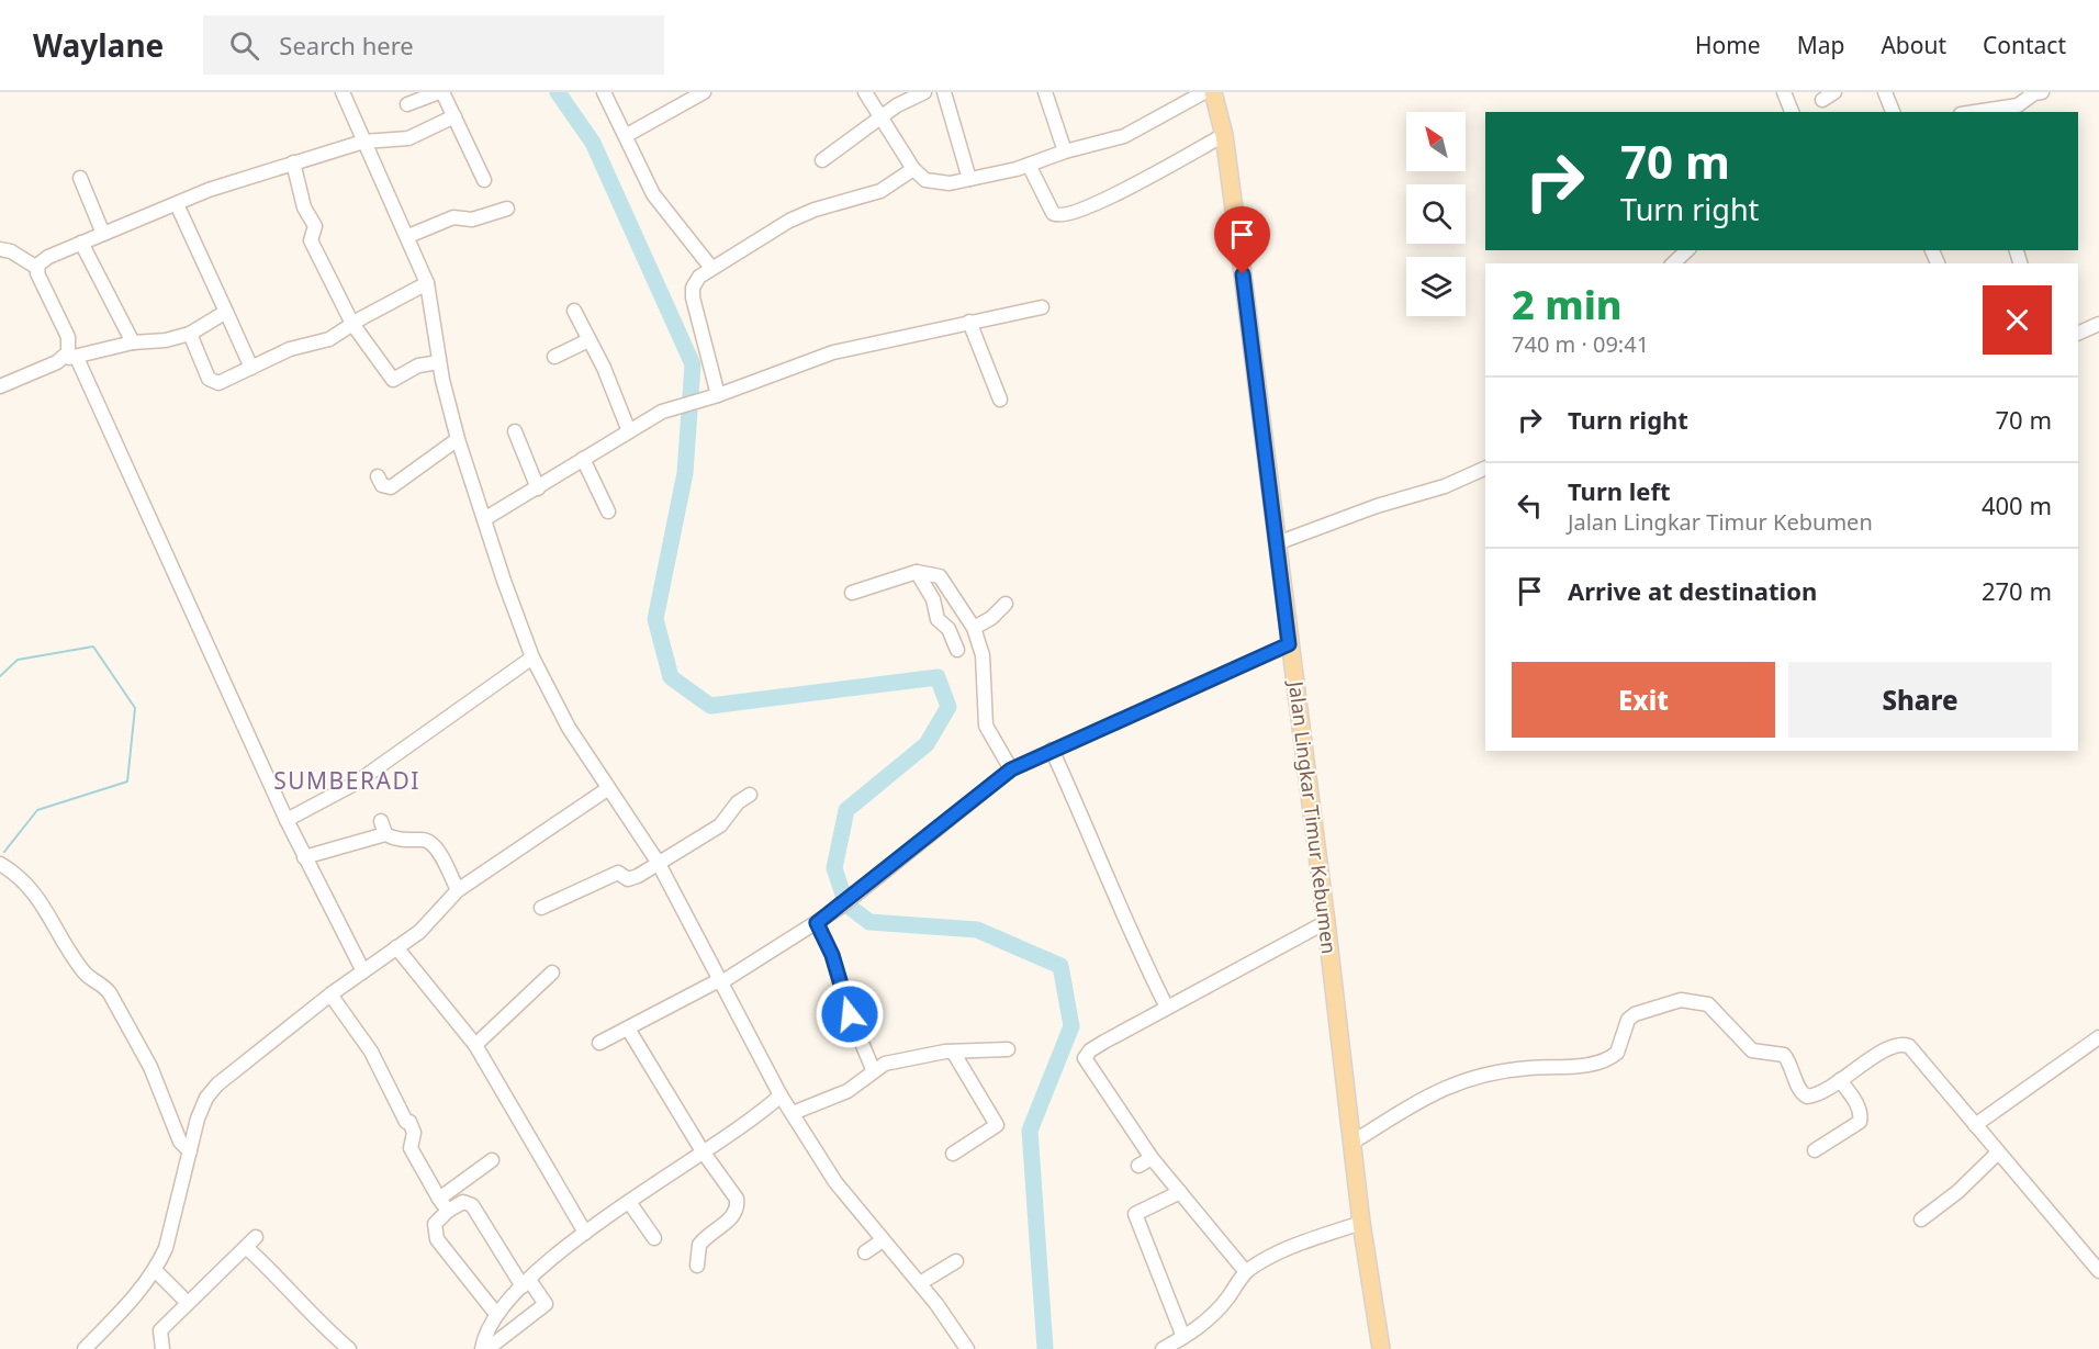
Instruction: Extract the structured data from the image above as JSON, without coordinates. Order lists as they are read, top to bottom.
{
  "streets": {
    "main road": ["Jalan Lingkar Timur Kebumen"]
  },
  "districts": ["SUMBERADI"],
  "north": "top left",
  "page": {
    "header": "Waylane",
    "search": "Search here",
    "nav": [
      "Home",
      "Map",
      "About",
      "Contact"
    ],
    "turn": ["70 m", "Turn right"],
    "heading": ["2 min", "740 m · 09:41"],
    "list": [
      {
        "name": "Turn right",
        "value": "70 m"
      },
      {
        "name": "Turn left",
        "note": "Jalan Lingkar Timur Kebumen",
        "value": "400 m"
      },
      {
        "name": "Arrive at destination",
        "value": "270 m"
      }
    ],
    "buttons": ["Exit", "Share"]
  }
}
